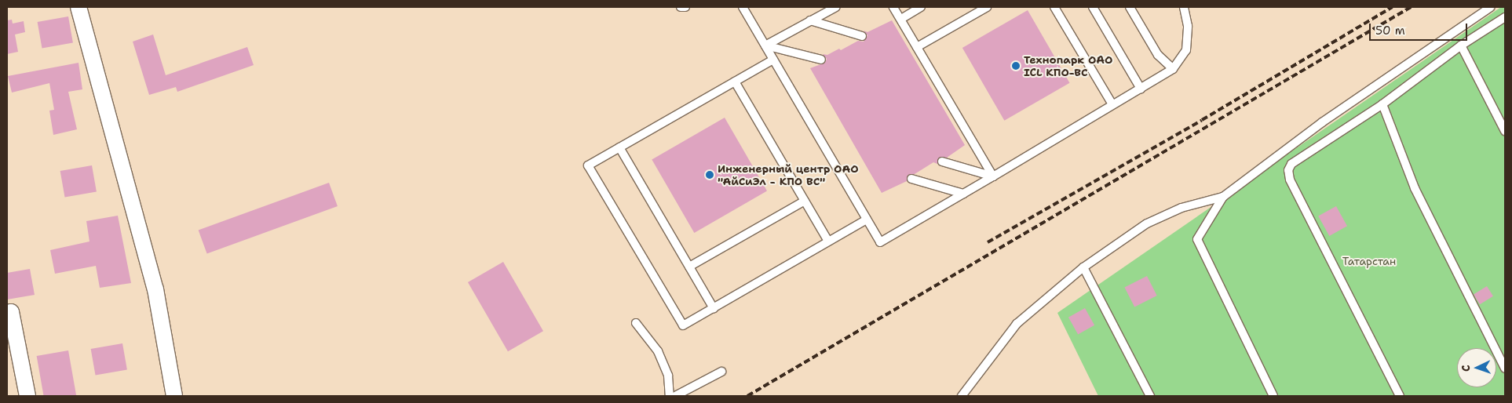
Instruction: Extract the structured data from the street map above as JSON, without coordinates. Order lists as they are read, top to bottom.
{
  "parks": ["Татарстан"],
  "places": ["Технопарк OAO ICL КПО-ВС", "Инженерный центр ОАО \"АйСиЭл - КПО ВС\""],
  "scale_bar": "50 m",
  "north": "left"
}
